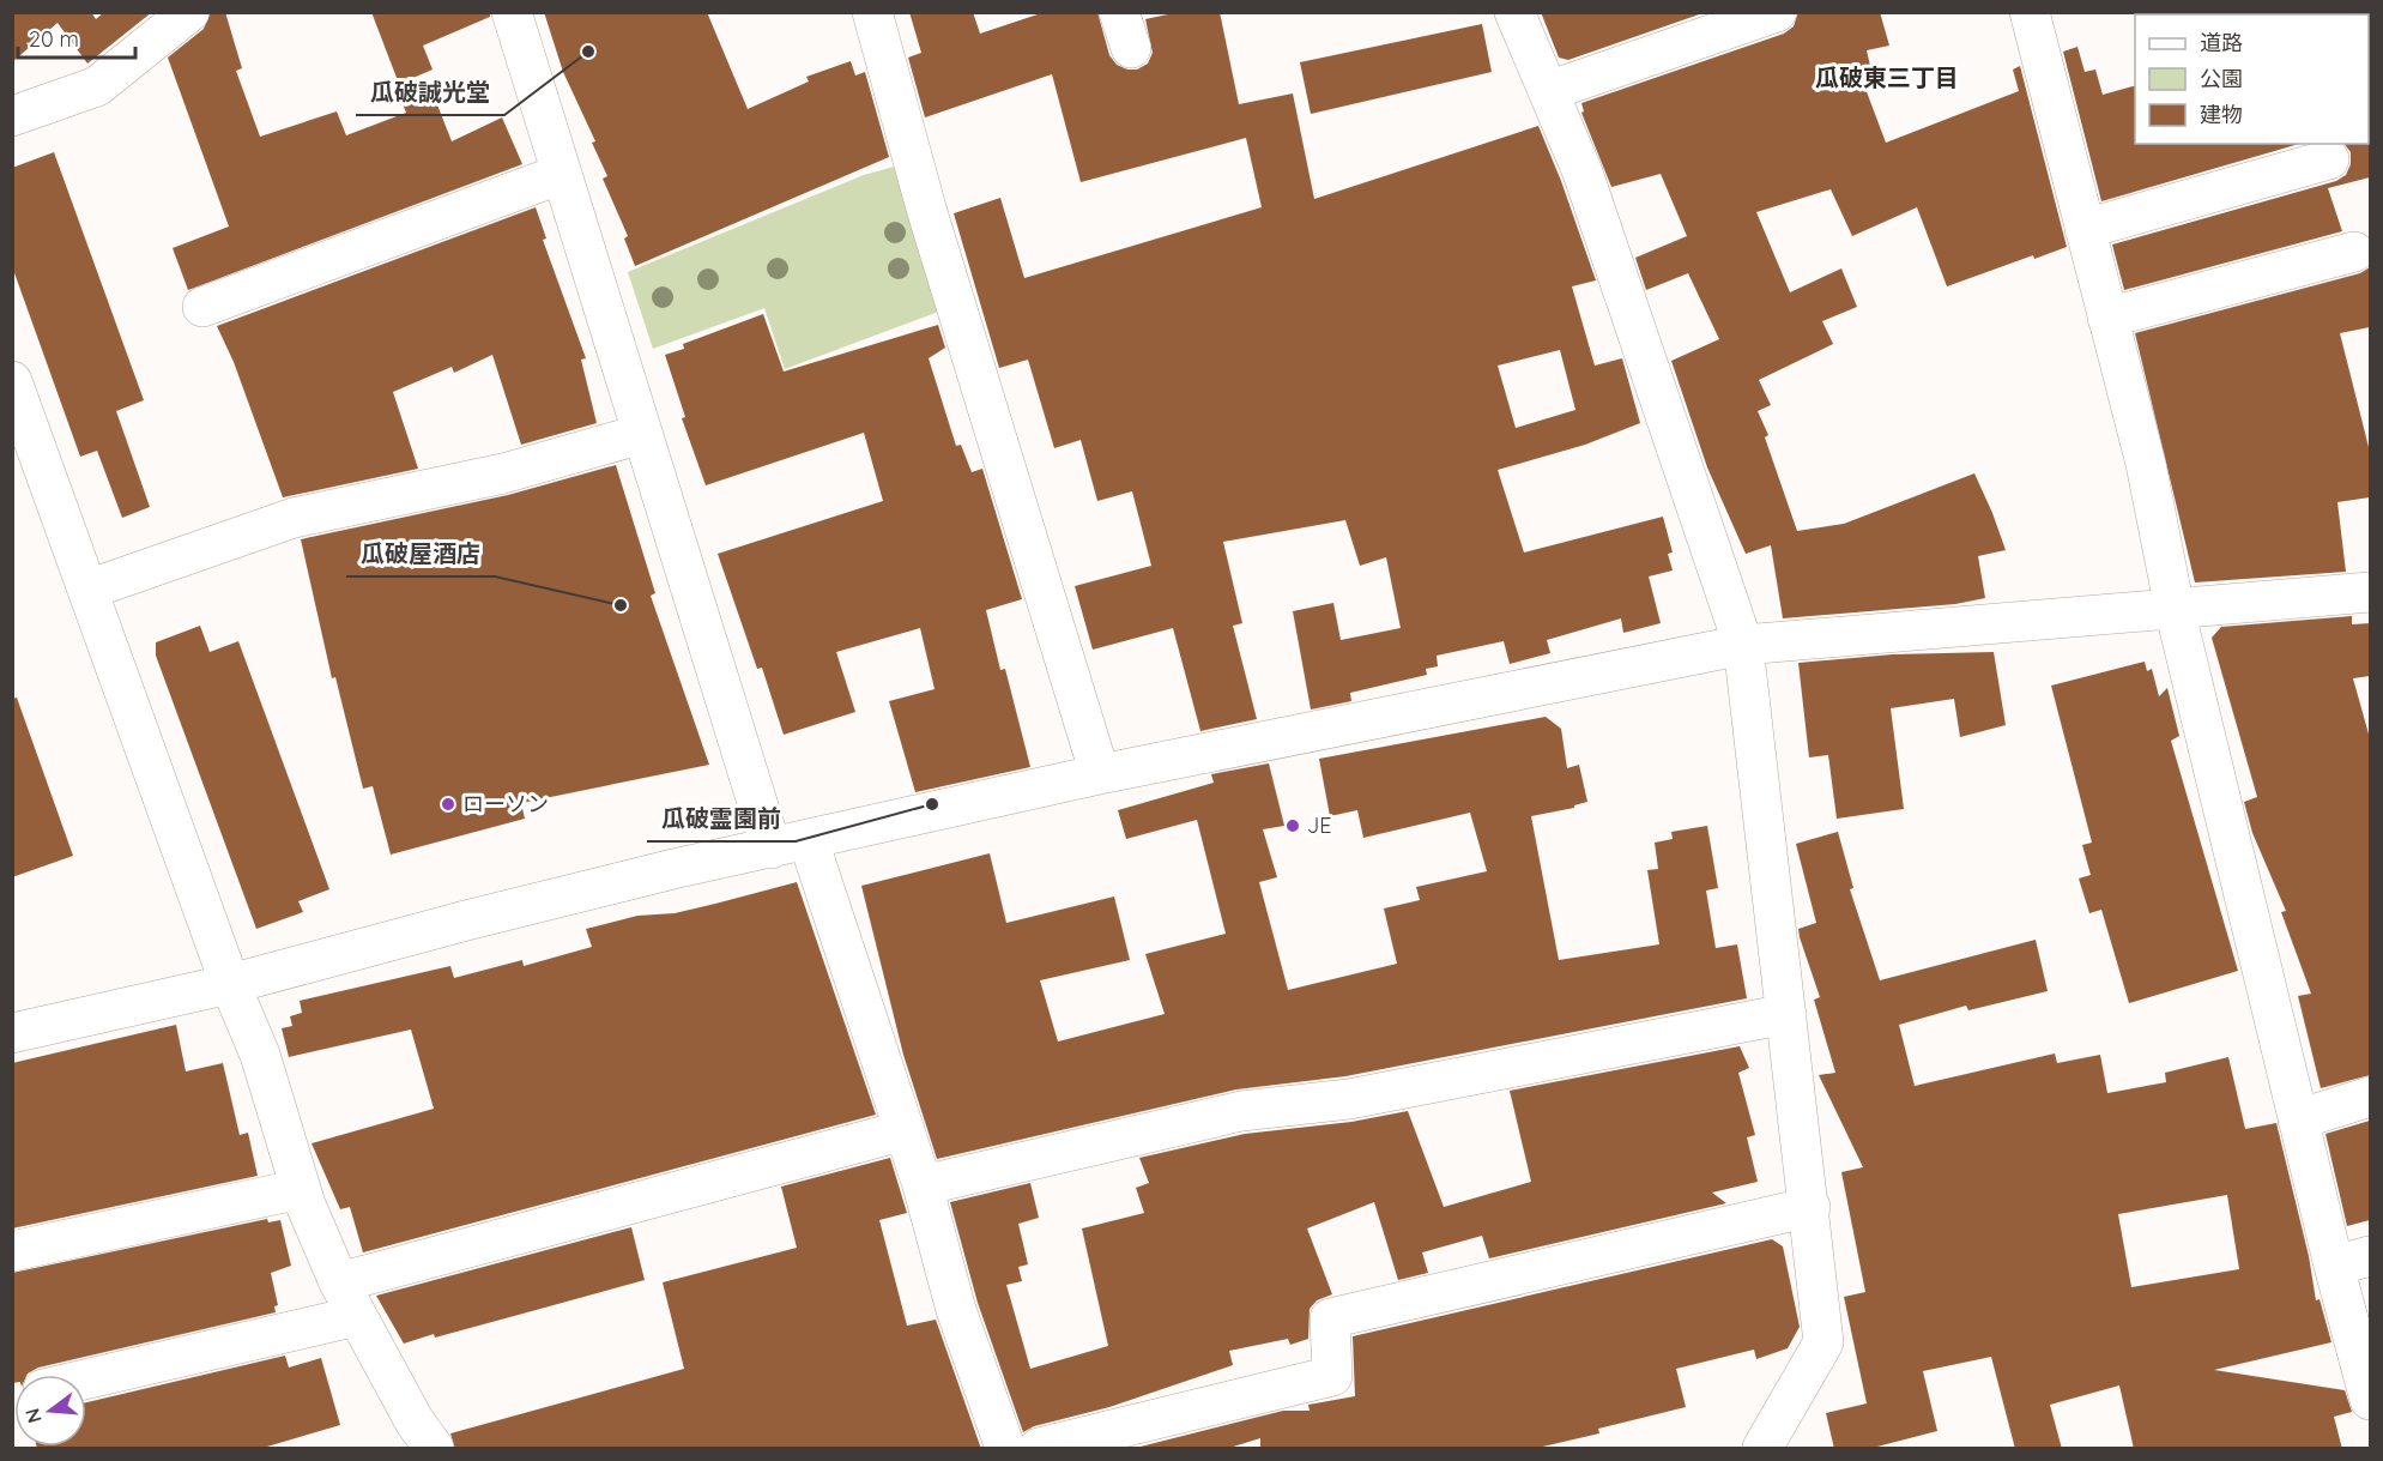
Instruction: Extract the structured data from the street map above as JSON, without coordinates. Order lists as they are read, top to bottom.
{
  "districts": ["瓜破東三丁目"],
  "places": [
    "瓜破誠光堂",
    "瓜破屋酒店",
    "ローソン",
    "瓜破霊園前",
    "JE"
  ],
  "legend": ["道路", "公園", "建物"],
  "scale_bar": "20 m",
  "north": "left"
}
